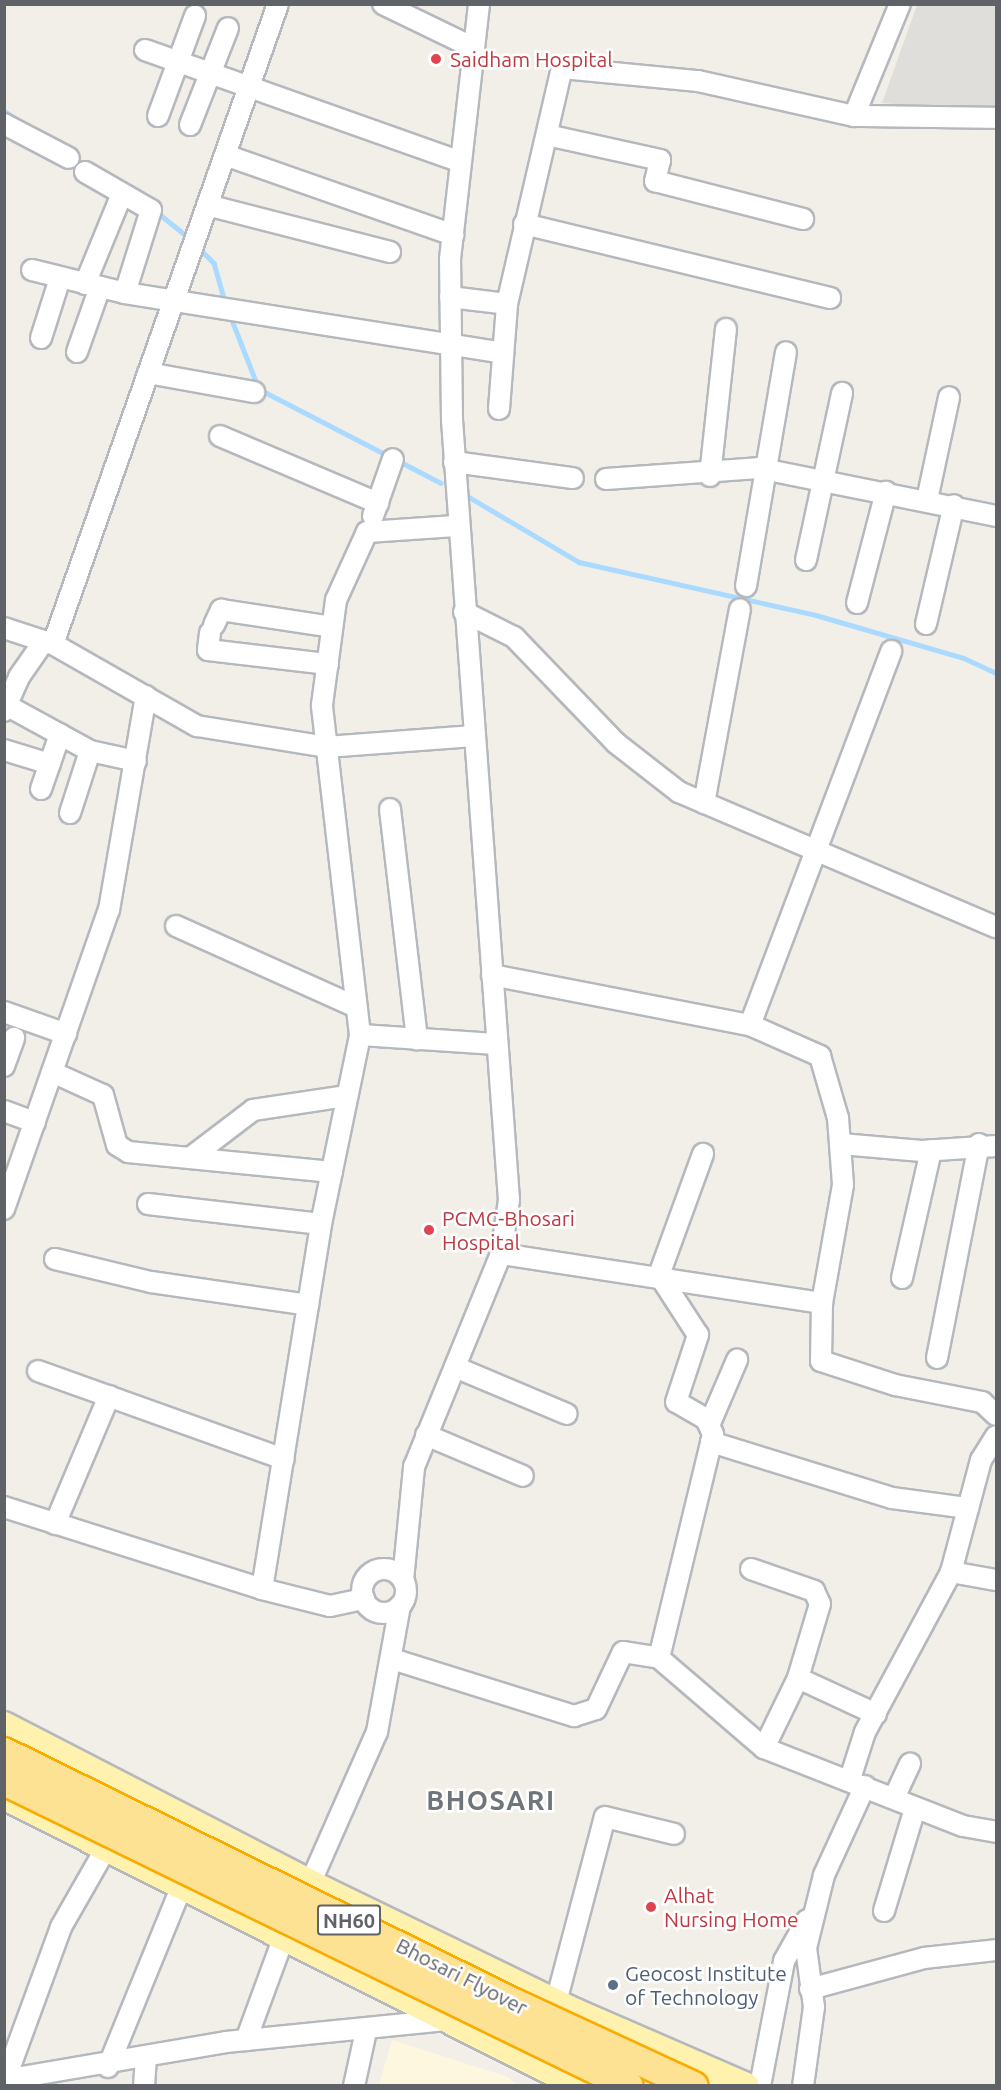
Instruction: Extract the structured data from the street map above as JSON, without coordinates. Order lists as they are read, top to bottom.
{
  "streets": {
    "highway": ["NH60", "Bhosari Flyover"]
  },
  "districts": ["BHOSARI"],
  "places": [
    "Saidham Hospital",
    "PCMC-Bhosari Hospital",
    "Alhat Nursing Home",
    "Geocost Institute of Technology"
  ]
}
